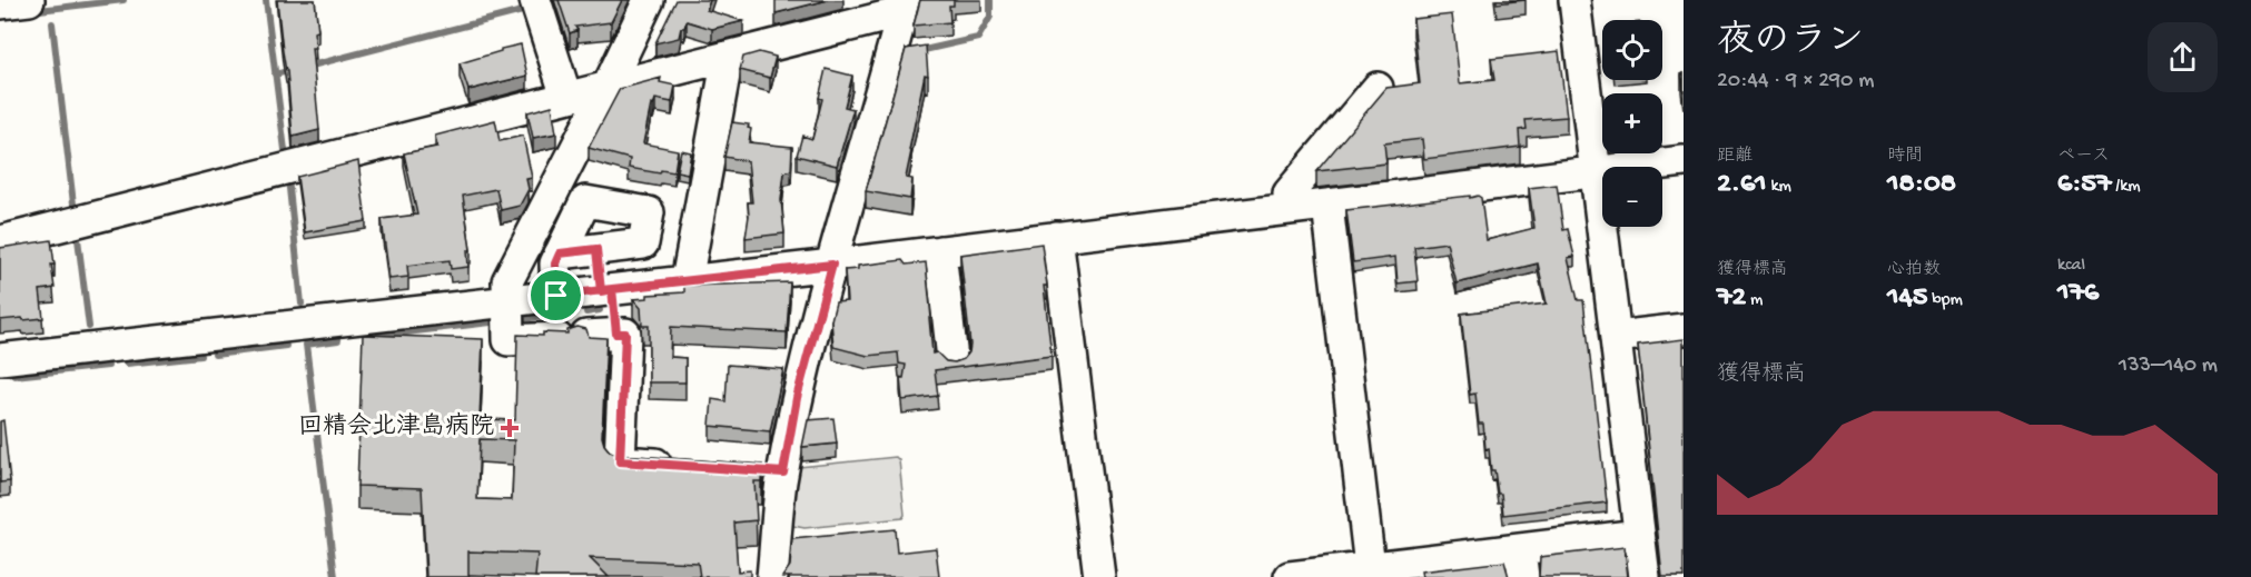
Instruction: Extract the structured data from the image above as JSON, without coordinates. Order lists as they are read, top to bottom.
{
  "places": {
    "health": ["回精会北津島病院"]
  },
  "page": {
    "heading": ["夜のラン", "20:44 · 9 × 290 m"],
    "map_buttons": ["+", "−"],
    "stats": [
      ["距離", "2.61 km"],
      ["時間", "18:08"],
      ["ペース", "6:57 /km"],
      ["獲得標高", "72 m"],
      ["心拍数", "145 bpm"],
      ["kcal", "176"]
    ],
    "chart": ["獲得標高", "133–140 m"]
  }
}
